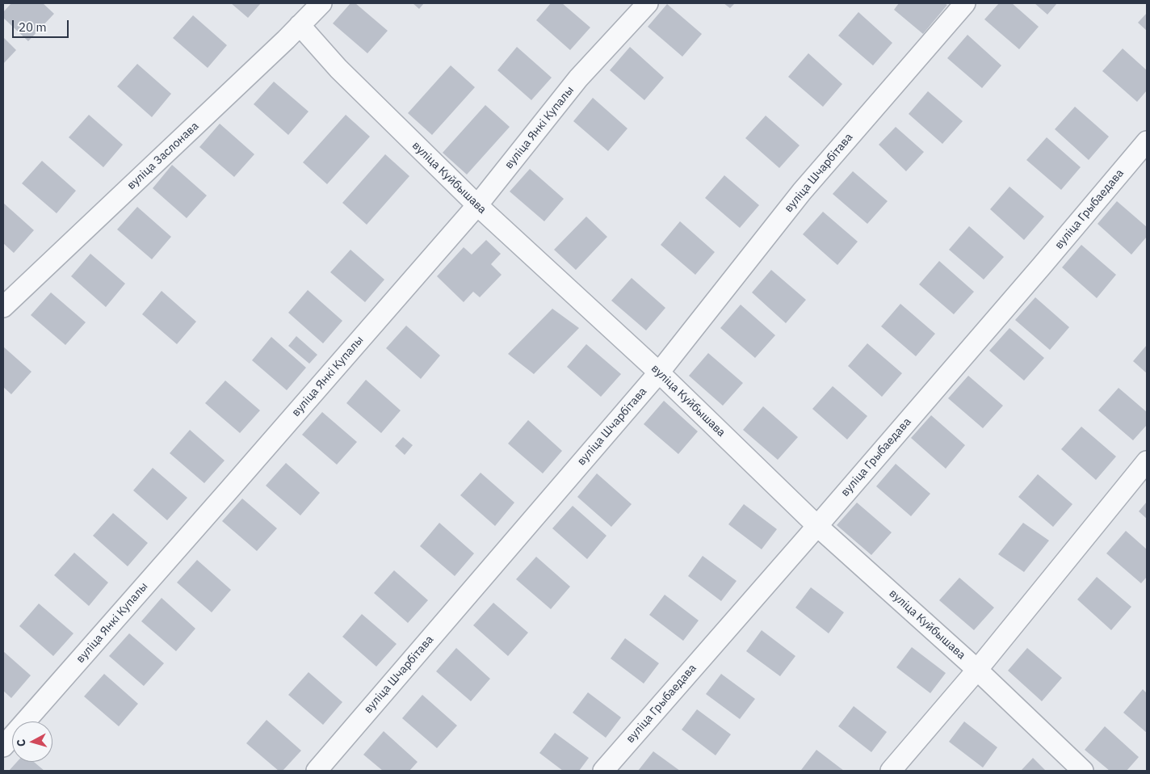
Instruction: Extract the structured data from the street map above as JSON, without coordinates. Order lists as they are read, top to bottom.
{
  "streets": {
    "street": [
      "вуліца Янкі Купалы",
      "вуліца Заслонава",
      "вуліца Шчарбітава",
      "вуліца Куйбышава",
      "вуліца Грыбаедава"
    ]
  },
  "crossings": [
    ["вуліца Янкі Купалы", "вуліца Куйбышава"],
    ["вуліца Заслонава", "вуліца Куйбышава"],
    ["вуліца Шчарбітава", "вуліца Куйбышава"],
    ["вуліца Куйбышава", "вуліца Грыбаедава"]
  ],
  "scale_bar": "20 m",
  "north": "left"
}
